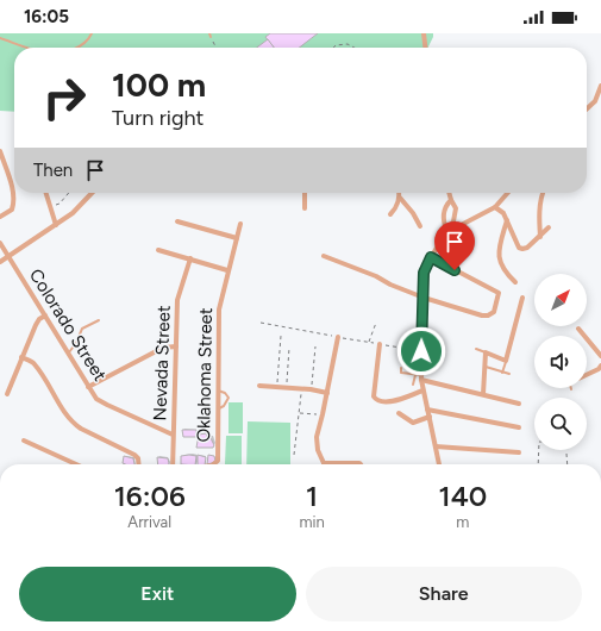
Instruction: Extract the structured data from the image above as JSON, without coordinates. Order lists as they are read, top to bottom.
{
  "streets": {
    "street": ["Colorado Street", "Nevada Street", "Oklahoma Street"]
  },
  "crossings": [
    ["Colorado Street", "Nevada Street"]
  ],
  "north": "top right",
  "page": {
    "status": "16:05",
    "turn": ["100 m", "Turn right"],
    "then": "Then",
    "eta": [
      "16:06",
      "Arrival",
      "1",
      "min",
      "140",
      "m"
    ],
    "buttons": ["Exit", "Share"]
  }
}
